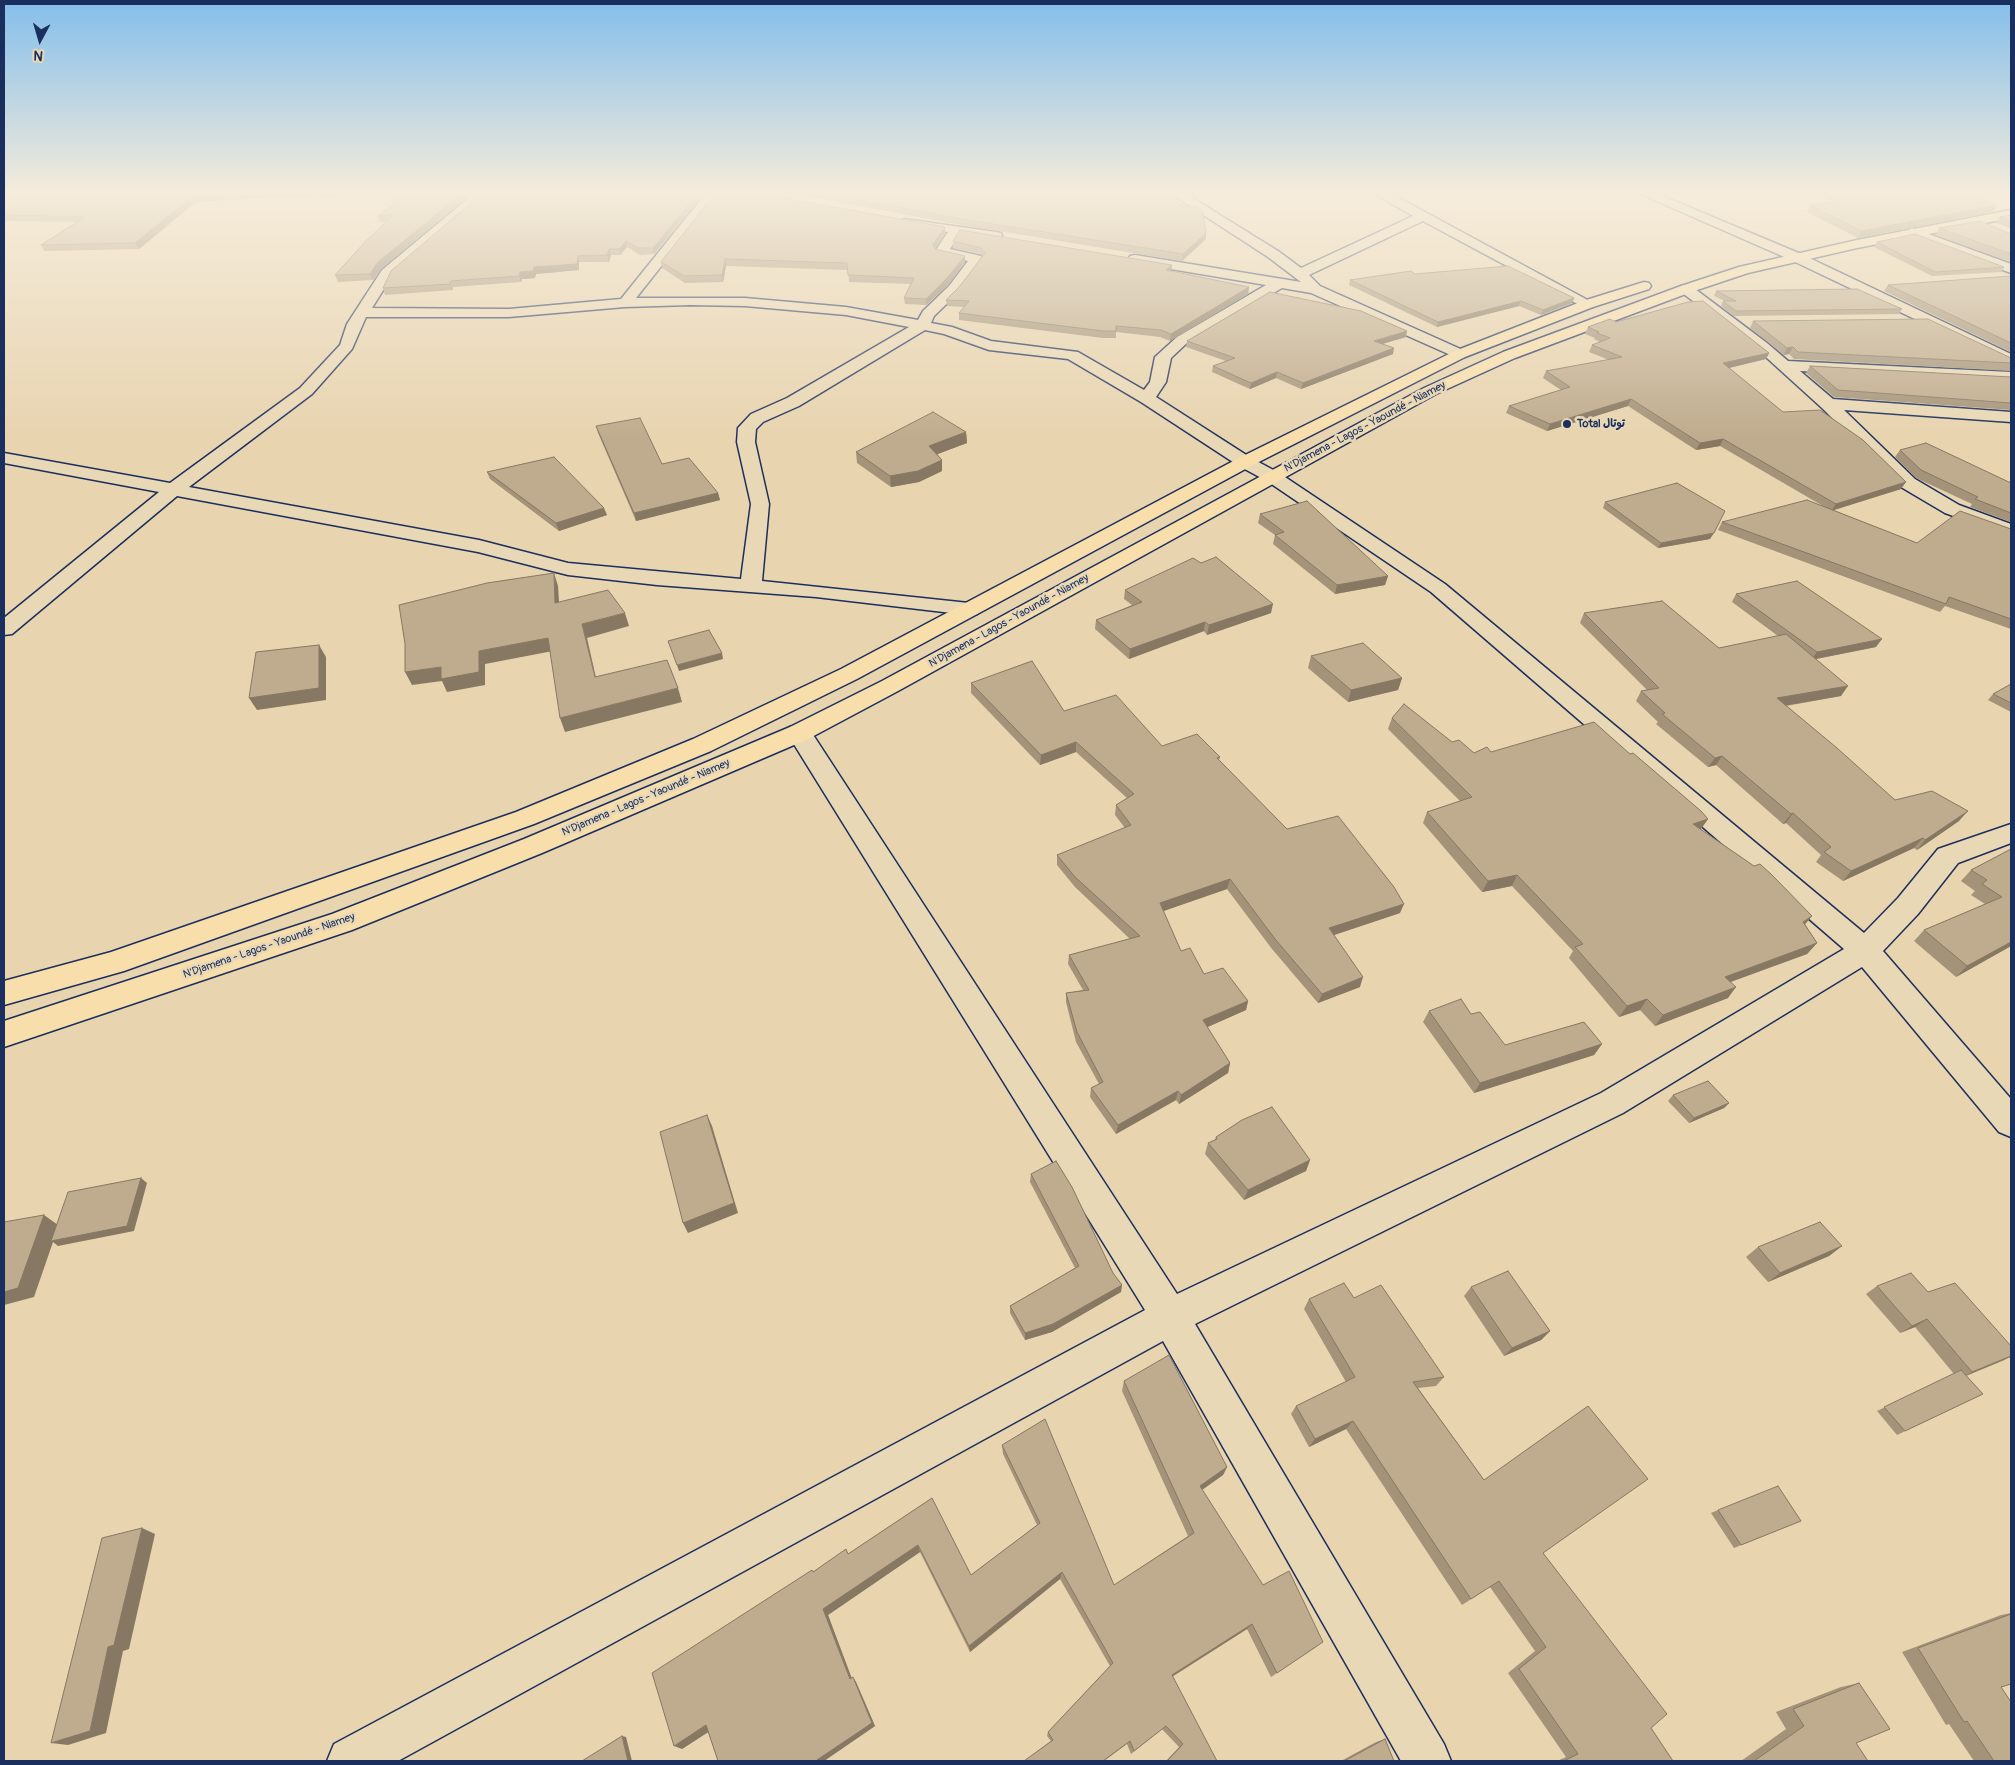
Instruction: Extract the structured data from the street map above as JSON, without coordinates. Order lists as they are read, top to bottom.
{
  "streets": {
    "highway": ["N'Djamena - Lagos - Yaoundé - Niamey"]
  },
  "places": ["Total توتال"],
  "north": "bottom"
}
